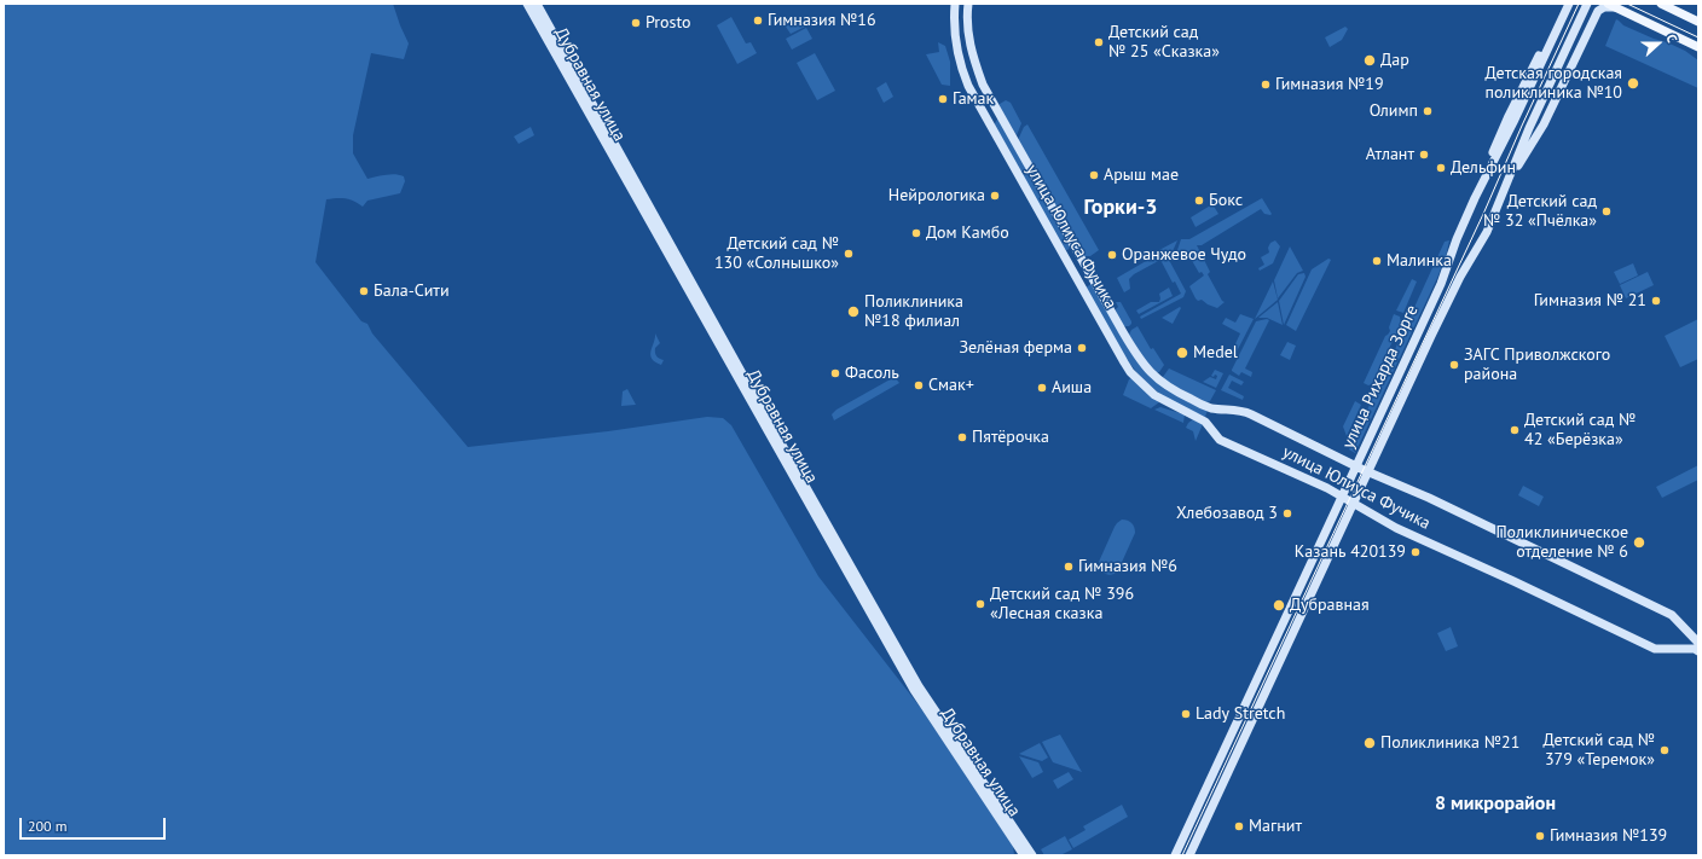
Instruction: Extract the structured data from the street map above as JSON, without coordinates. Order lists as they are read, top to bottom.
{
  "streets": {
    "main road": ["Дубравная улица", "улица Юлиуса Фучика", "улица Рихарда Зорге"]
  },
  "crossings": [
    ["улица Юлиуса Фучика", "улица Рихарда Зорге"]
  ],
  "districts": ["Горки-3", "8 микрорайон"],
  "places": [
    "Гимназия №16",
    "Prosto",
    "Детский сад № 25 «Сказка»",
    "Дар",
    "Детская городская поликлиника №10",
    "Гимназия №19",
    "Гамак",
    "Олимп",
    "Атлант",
    "Дельфин",
    "Арыш мае",
    "Нейрологика",
    "Бокс",
    "Детский сад № 32 «Пчёлка»",
    "Дом Камбо",
    "Детский сад № 130 «Солнышко»",
    "Оранжевое Чудо",
    "Малинка",
    "Бала-Сити",
    "Гимназия № 21",
    "Поликлиника №18 филиал",
    "Зелёная ферма",
    "Medel",
    "ЗАГС Приволжского района",
    "Фасоль",
    "Смак+",
    "Аиша",
    "Детский сад № 42 «Берёзка»",
    "Пятёрочка",
    "Хлебозавод 3",
    "Поликлиническое отделение № 6",
    "Казань 420139",
    "Гимназия №6",
    "Детский сад № 396 «Лесная сказка",
    "Дубравная",
    "Lady Stretch",
    "Поликлиника №21",
    "Детский сад № 379 «Теремок»",
    "Магнит",
    "Гимназия №139"
  ],
  "scale_bar": "200 m",
  "north": "right"
}
